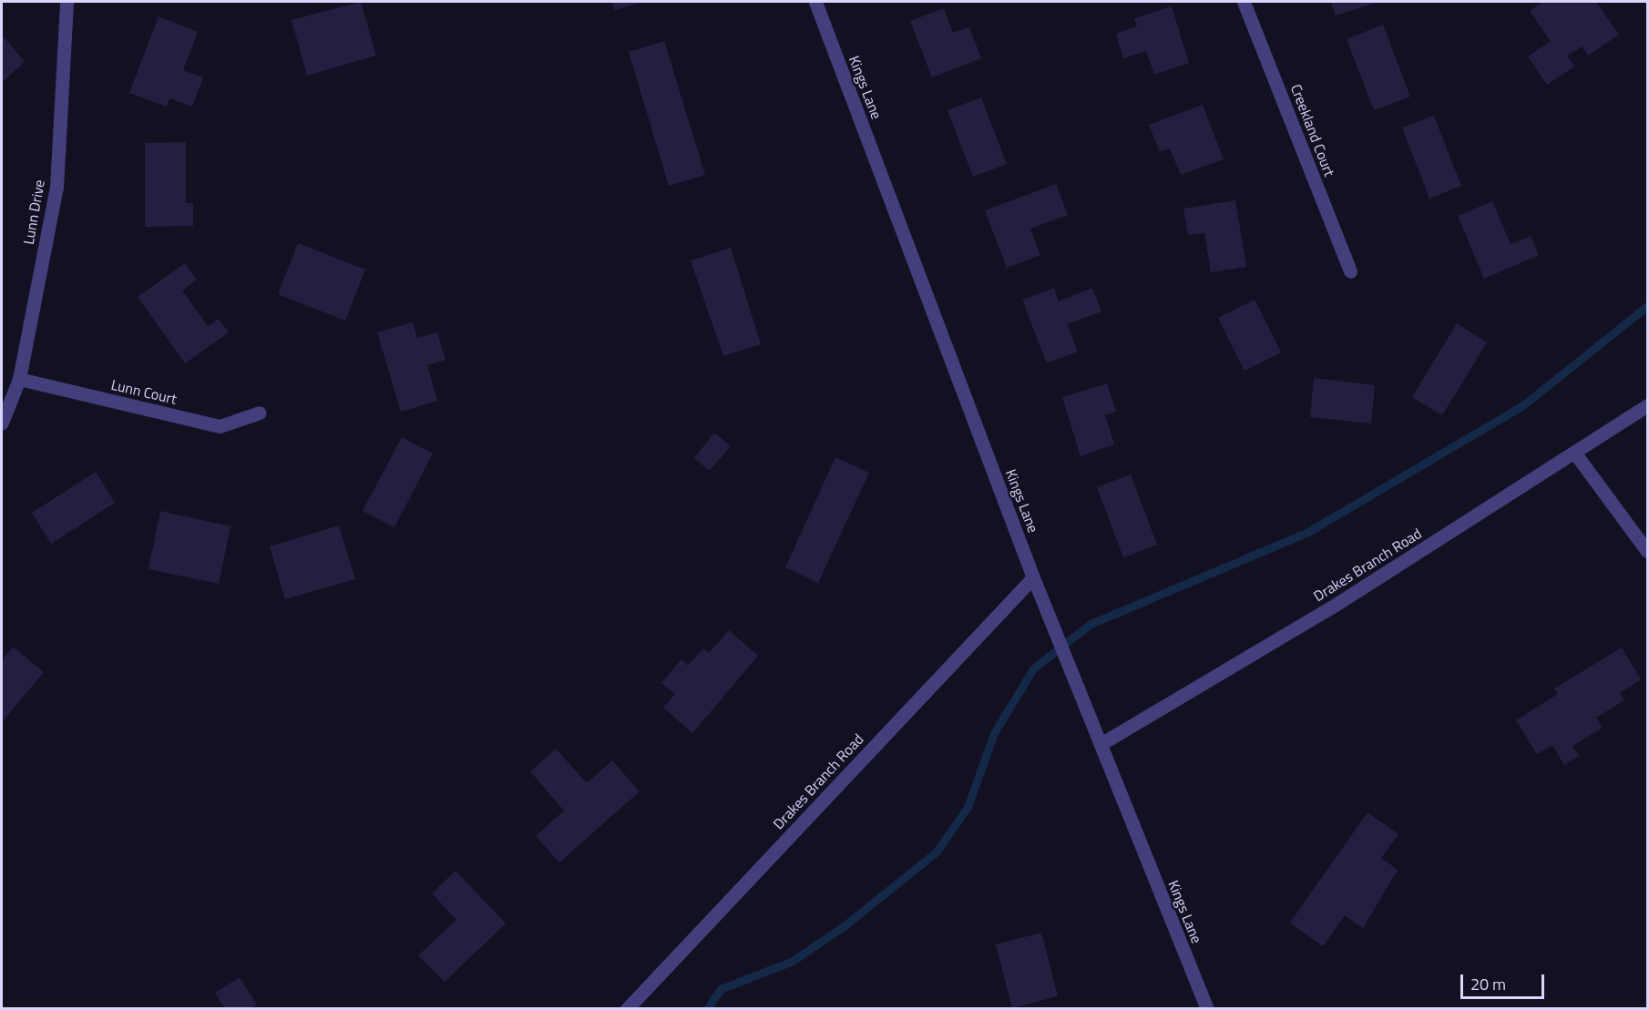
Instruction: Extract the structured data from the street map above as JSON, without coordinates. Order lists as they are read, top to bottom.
{
  "streets": {
    "street": [
      "Kings Lane",
      "Creekland Court",
      "Lunn Drive",
      "Lunn Court",
      "Drakes Branch Road"
    ]
  },
  "crossings": [
    ["Kings Lane", "Drakes Branch Road"],
    ["Lunn Drive", "Lunn Court"]
  ],
  "scale_bar": "20 m"
}
